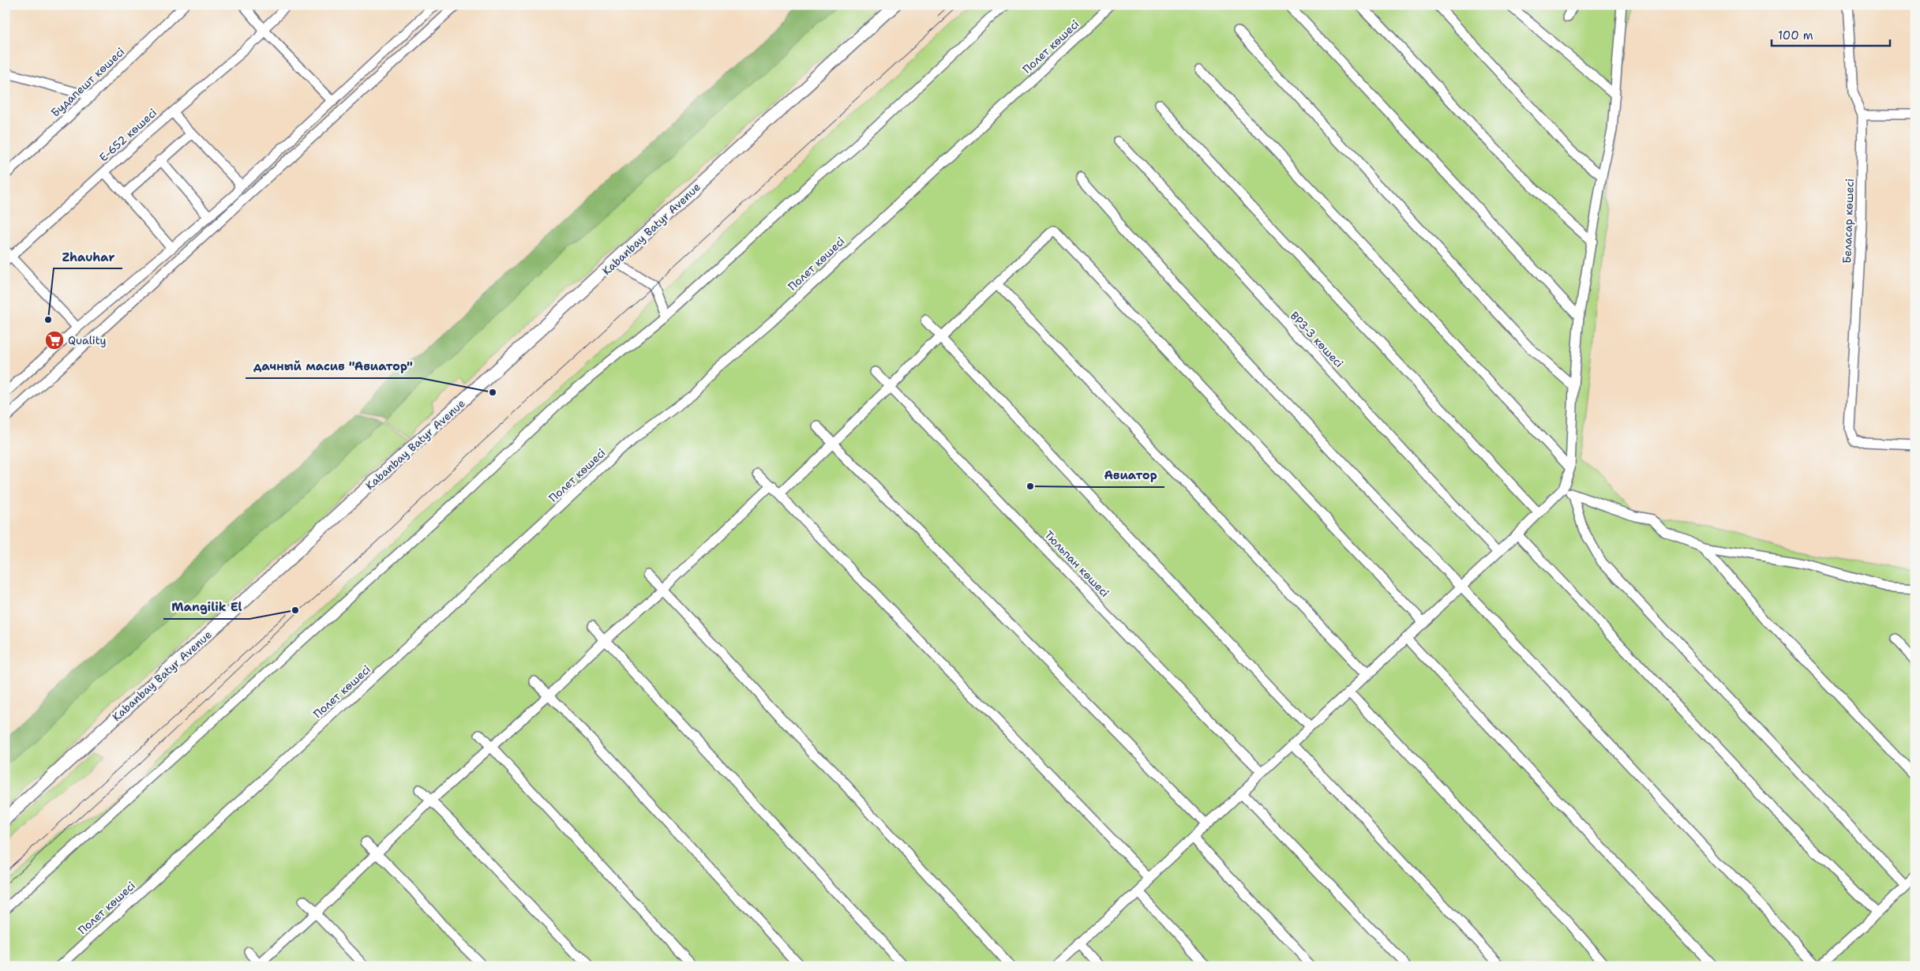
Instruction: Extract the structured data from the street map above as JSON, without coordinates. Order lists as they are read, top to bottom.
{
  "streets": {
    "main road": ["Kabanbay Batyr Avenue"],
    "street": [
      "Полет көшесі",
      "Будапешт көшесі",
      "Е-652 көшесі",
      "Беласар көшесі",
      "ВРЗ-3 көшесі",
      "Тюльпан көшесі"
    ]
  },
  "places": {
    "other": [
      "Zhauhar",
      "дачный масив \"Авиатор\"",
      "Авиатор",
      "Mangilik El"
    ],
    "supermarket": ["Quality"]
  },
  "scale_bar": "100 m"
}
